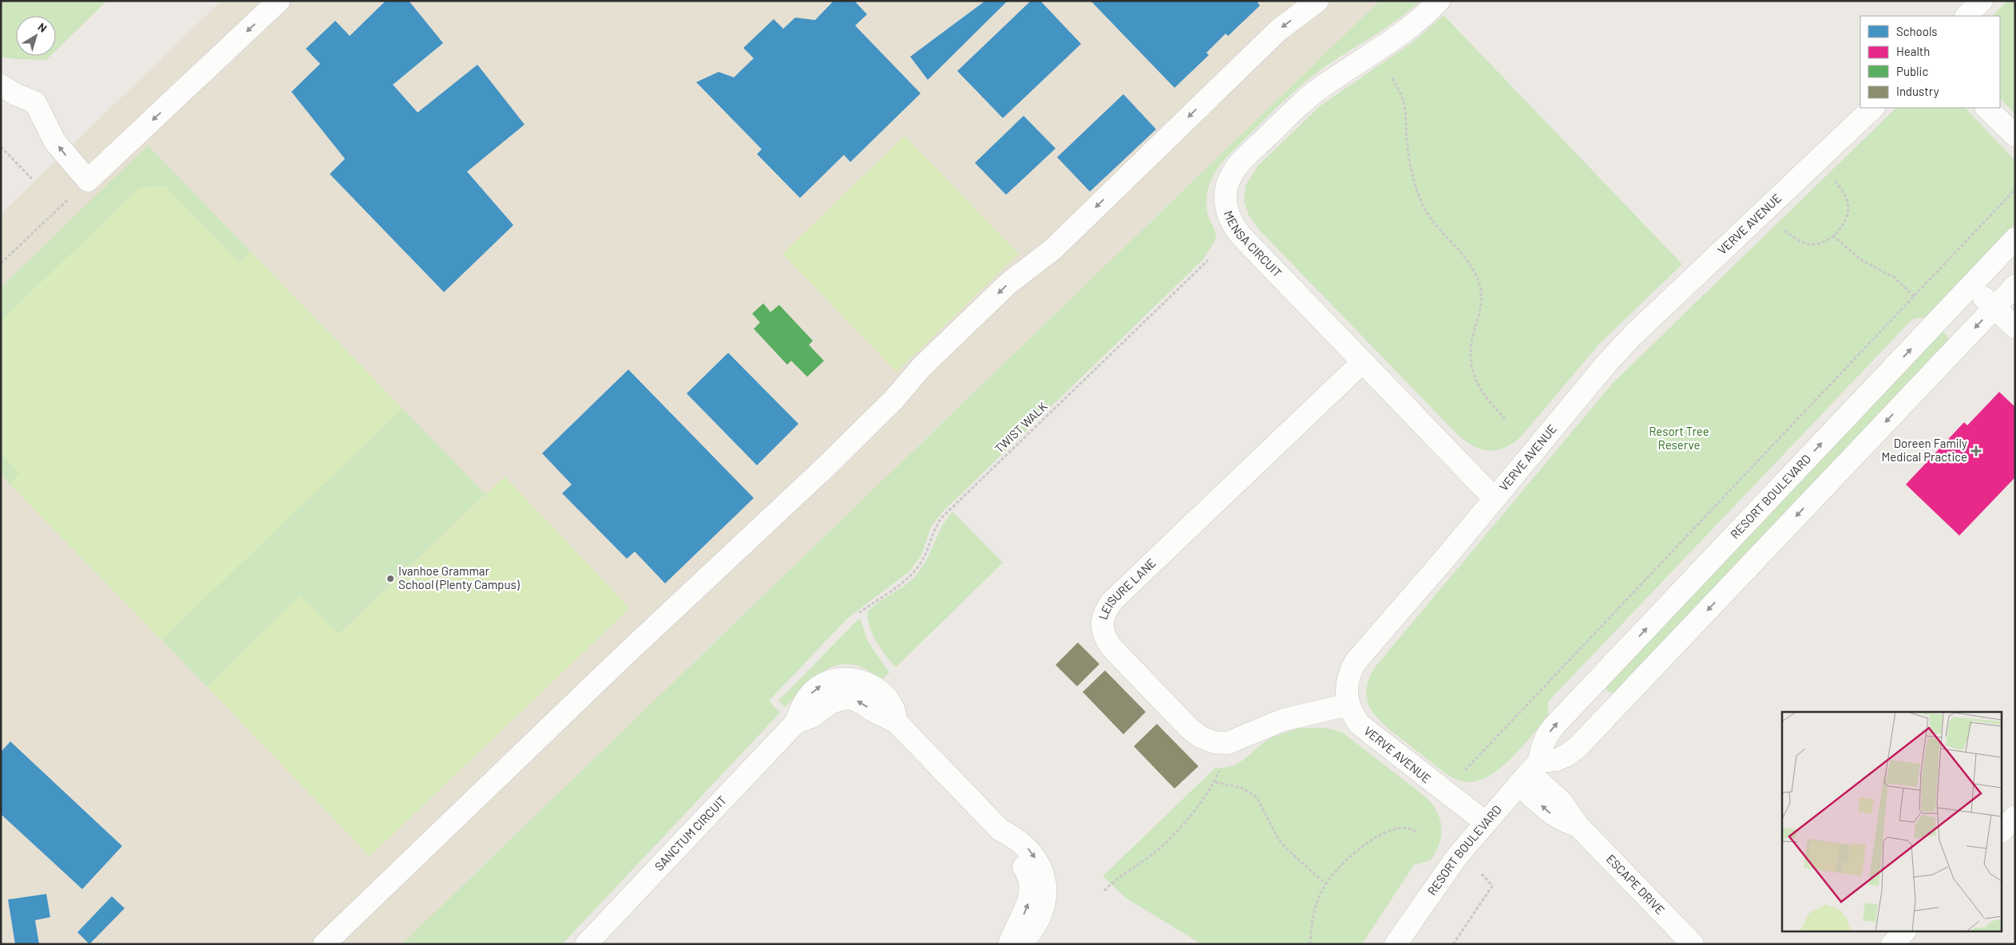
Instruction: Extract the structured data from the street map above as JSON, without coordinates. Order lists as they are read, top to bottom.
{
  "streets": {
    "street": [
      "VERVE AVENUE",
      "MENSA CIRCUIT",
      "RESORT BOULEVARD",
      "LEISURE LANE",
      "SANCTUM CIRCUIT",
      "ESCAPE DRIVE"
    ],
    "path": ["TWIST WALK"]
  },
  "crossings": [
    ["VERVE AVENUE", "MENSA CIRCUIT"],
    ["VERVE AVENUE", "RESORT BOULEVARD"],
    ["VERVE AVENUE", "LEISURE LANE"],
    ["MENSA CIRCUIT", "LEISURE LANE"],
    ["RESORT BOULEVARD", "ESCAPE DRIVE"]
  ],
  "parks": ["Resort Tree Reserve"],
  "places": {
    "health": ["Doreen Family Medical Practice"],
    "other": ["Ivanhoe Grammar School (Plenty Campus)"]
  },
  "legend": [
    "Schools",
    "Health",
    "Public",
    "Industry"
  ],
  "north": "top right"
}
